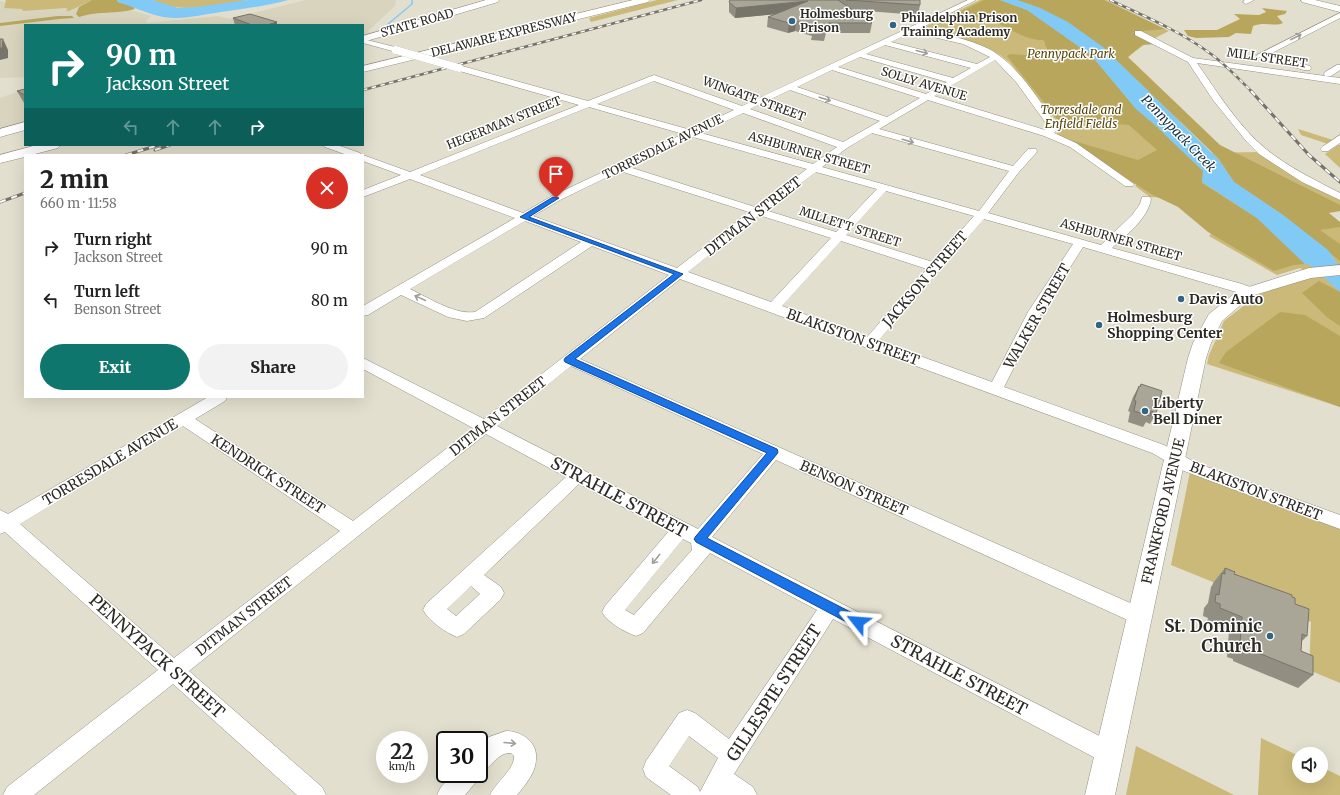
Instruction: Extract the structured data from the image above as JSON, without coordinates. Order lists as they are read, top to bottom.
{
  "streets": {
    "highway": ["DELAWARE EXPRESSWAY"],
    "main road": ["STATE ROAD", "FRANKFORD AVENUE"],
    "street": [
      "MILL STREET",
      "SOLLY AVENUE",
      "WINGATE STREET",
      "HEGERMAN STREET",
      "TORRESDALE AVENUE",
      "ASHBURNER STREET",
      "DITMAN STREET",
      "MILLETT STREET",
      "JACKSON STREET",
      "WALKER STREET",
      "BLAKISTON STREET",
      "KENDRICK STREET",
      "BENSON STREET",
      "STRAHLE STREET",
      "PENNYPACK STREET",
      "GILLESPIE STREET"
    ]
  },
  "crossings": [
    ["SOLLY AVENUE", "TORRESDALE AVENUE"],
    ["SOLLY AVENUE", "DITMAN STREET"],
    ["WINGATE STREET", "HEGERMAN STREET"],
    ["WINGATE STREET", "TORRESDALE AVENUE"],
    ["WINGATE STREET", "DITMAN STREET"],
    ["HEGERMAN STREET", "ASHBURNER STREET"],
    ["HEGERMAN STREET", "BLAKISTON STREET"],
    ["TORRESDALE AVENUE", "ASHBURNER STREET"],
    ["TORRESDALE AVENUE", "MILLETT STREET"],
    ["TORRESDALE AVENUE", "BLAKISTON STREET"],
    ["TORRESDALE AVENUE", "KENDRICK STREET"],
    ["TORRESDALE AVENUE", "PENNYPACK STREET"],
    ["ASHBURNER STREET", "DITMAN STREET"],
    ["ASHBURNER STREET", "JACKSON STREET"],
    ["ASHBURNER STREET", "WALKER STREET"],
    ["ASHBURNER STREET", "FRANKFORD AVENUE"],
    ["DITMAN STREET", "MILLETT STREET"],
    ["DITMAN STREET", "BLAKISTON STREET"],
    ["DITMAN STREET", "KENDRICK STREET"],
    ["DITMAN STREET", "BENSON STREET"],
    ["DITMAN STREET", "STRAHLE STREET"],
    ["DITMAN STREET", "PENNYPACK STREET"],
    ["MILLETT STREET", "JACKSON STREET"],
    ["JACKSON STREET", "BLAKISTON STREET"],
    ["WALKER STREET", "BLAKISTON STREET"],
    ["BLAKISTON STREET", "FRANKFORD AVENUE"],
    ["BENSON STREET", "FRANKFORD AVENUE"],
    ["STRAHLE STREET", "FRANKFORD AVENUE"],
    ["STRAHLE STREET", "GILLESPIE STREET"]
  ],
  "water": ["Pennypack Creek"],
  "parks": ["Pennypack Park", "Torresdale and Enfield Fields"],
  "places": [
    "Holmesburg Prison",
    "Philadelphia Prison Training Academy",
    "Davis Auto",
    "Holmesburg Shopping Center",
    "Liberty Bell Diner",
    "St. Dominic Church"
  ],
  "page": {
    "turn": ["90 m", "Jackson Street"],
    "heading": ["2 min", "660 m · 11:58"],
    "list": [
      {
        "name": "Turn right",
        "note": "Jackson Street",
        "value": "90 m"
      },
      {
        "name": "Turn left",
        "note": "Benson Street",
        "value": "80 m"
      }
    ],
    "buttons": ["Exit", "Share"],
    "speed": "22 km/h",
    "limit": "30"
  }
}
